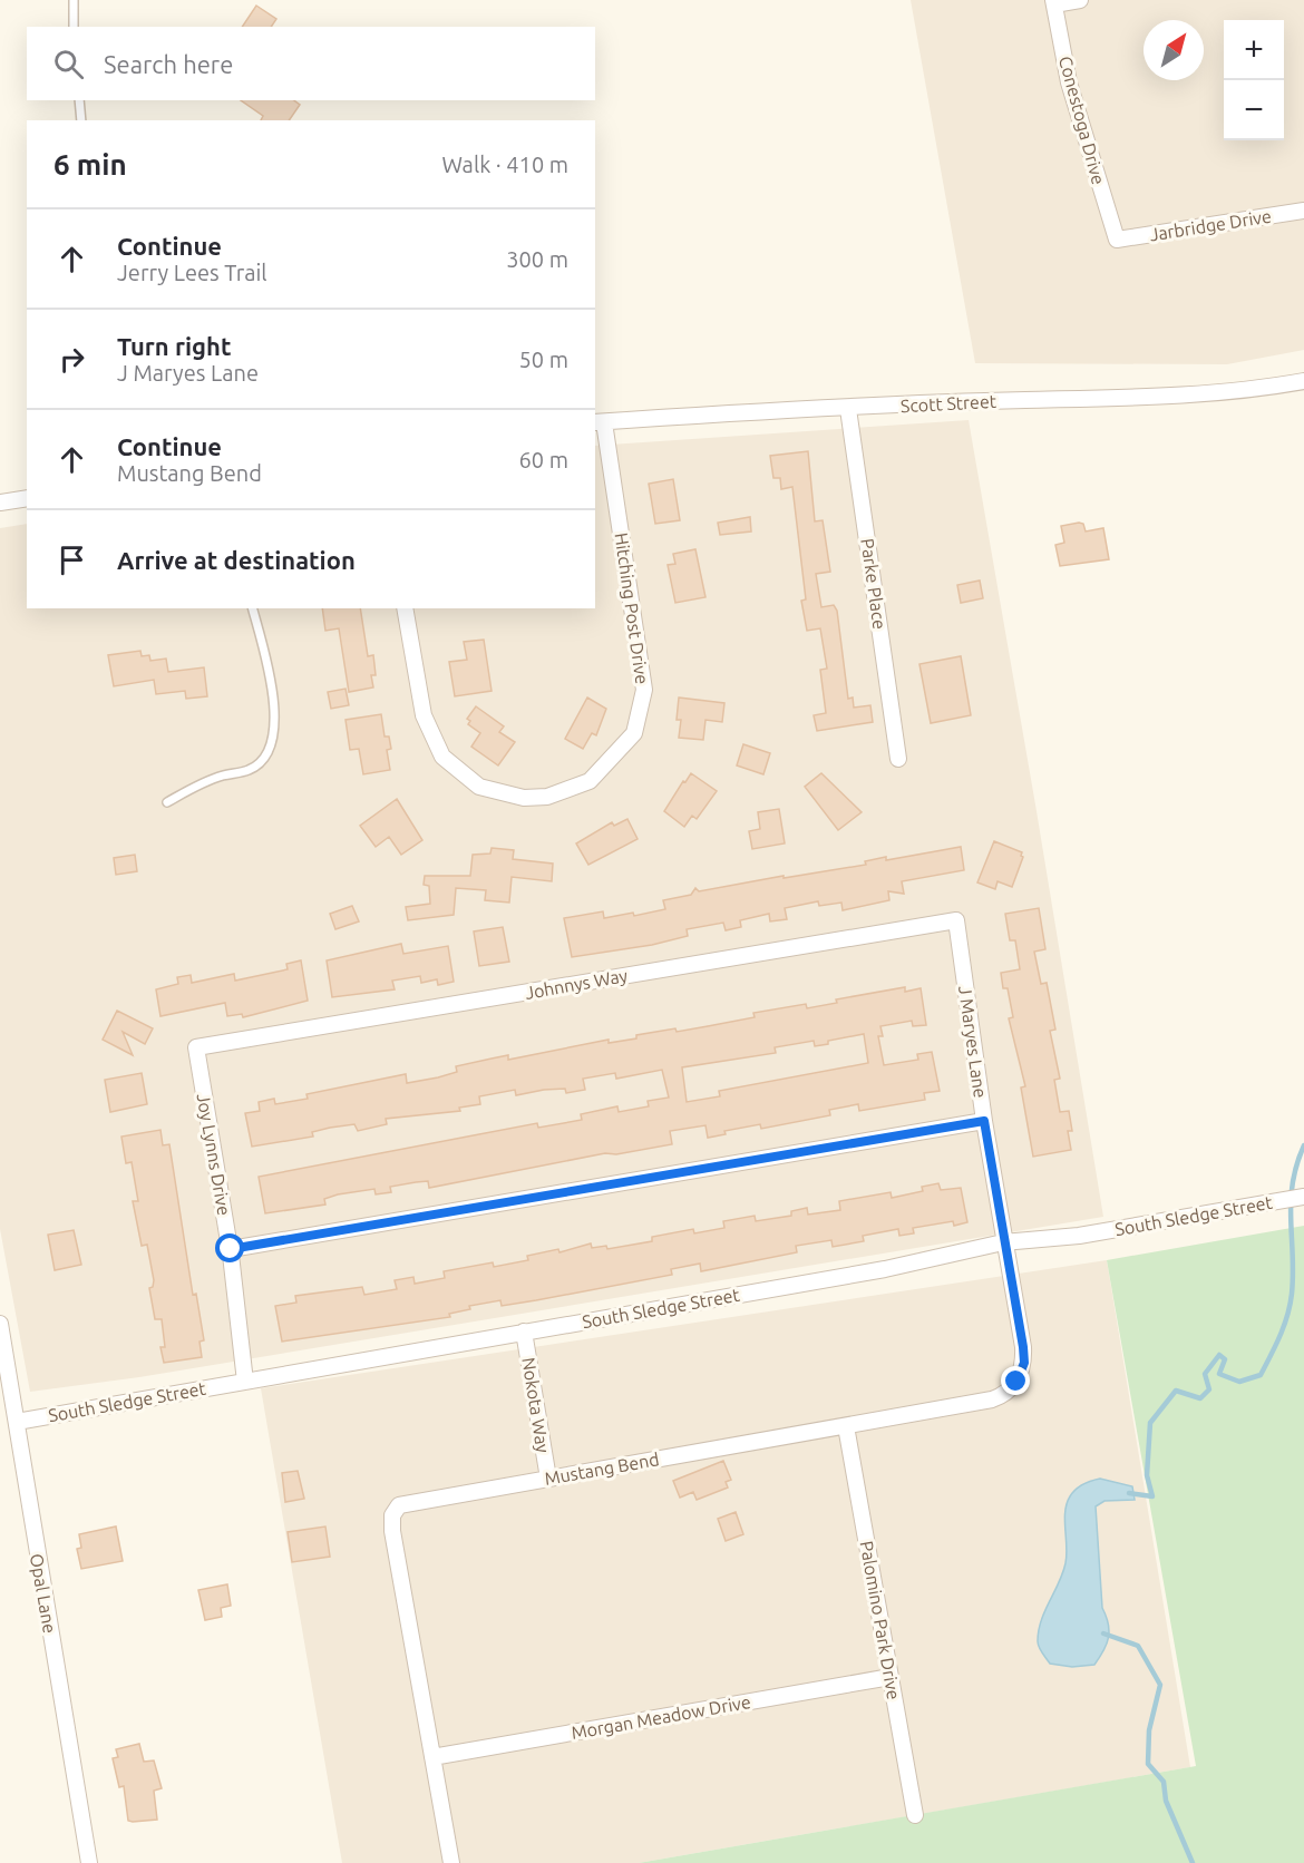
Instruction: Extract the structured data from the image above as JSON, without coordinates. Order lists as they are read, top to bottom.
{
  "streets": {
    "street": [
      "Conestoga Drive",
      "Jarbridge Drive",
      "Scott Street",
      "Parke Place",
      "Hitching Post Drive",
      "Johnnys Way",
      "J Maryes Lane",
      "Joy Lynns Drive",
      "South Sledge Street",
      "Nokota Way",
      "Mustang Bend",
      "Opal Lane",
      "Palomino Park Drive",
      "Morgan Meadow Drive"
    ]
  },
  "crossings": [
    ["Conestoga Drive", "Jarbridge Drive"],
    ["Scott Street", "Parke Place"],
    ["Scott Street", "Hitching Post Drive"],
    ["Johnnys Way", "J Maryes Lane"],
    ["Johnnys Way", "Joy Lynns Drive"],
    ["J Maryes Lane", "South Sledge Street"],
    ["J Maryes Lane", "Mustang Bend"],
    ["Joy Lynns Drive", "South Sledge Street"],
    ["South Sledge Street", "Nokota Way"],
    ["South Sledge Street", "Mustang Bend"],
    ["South Sledge Street", "Opal Lane"],
    ["Nokota Way", "Mustang Bend"],
    ["Mustang Bend", "Palomino Park Drive"],
    ["Mustang Bend", "Morgan Meadow Drive"],
    ["Palomino Park Drive", "Morgan Meadow Drive"]
  ],
  "north": "top right",
  "page": {
    "map_buttons": ["+", "−"],
    "search": "Search here",
    "heading": ["6 min", "Walk · 410 m"],
    "list": [
      ["Continue", "Jerry Lees Trail", "300 m"],
      ["Turn right", "J Maryes Lane", "50 m"],
      ["Continue", "Mustang Bend", "60 m"],
      "Arrive at destination"
    ]
  }
}
